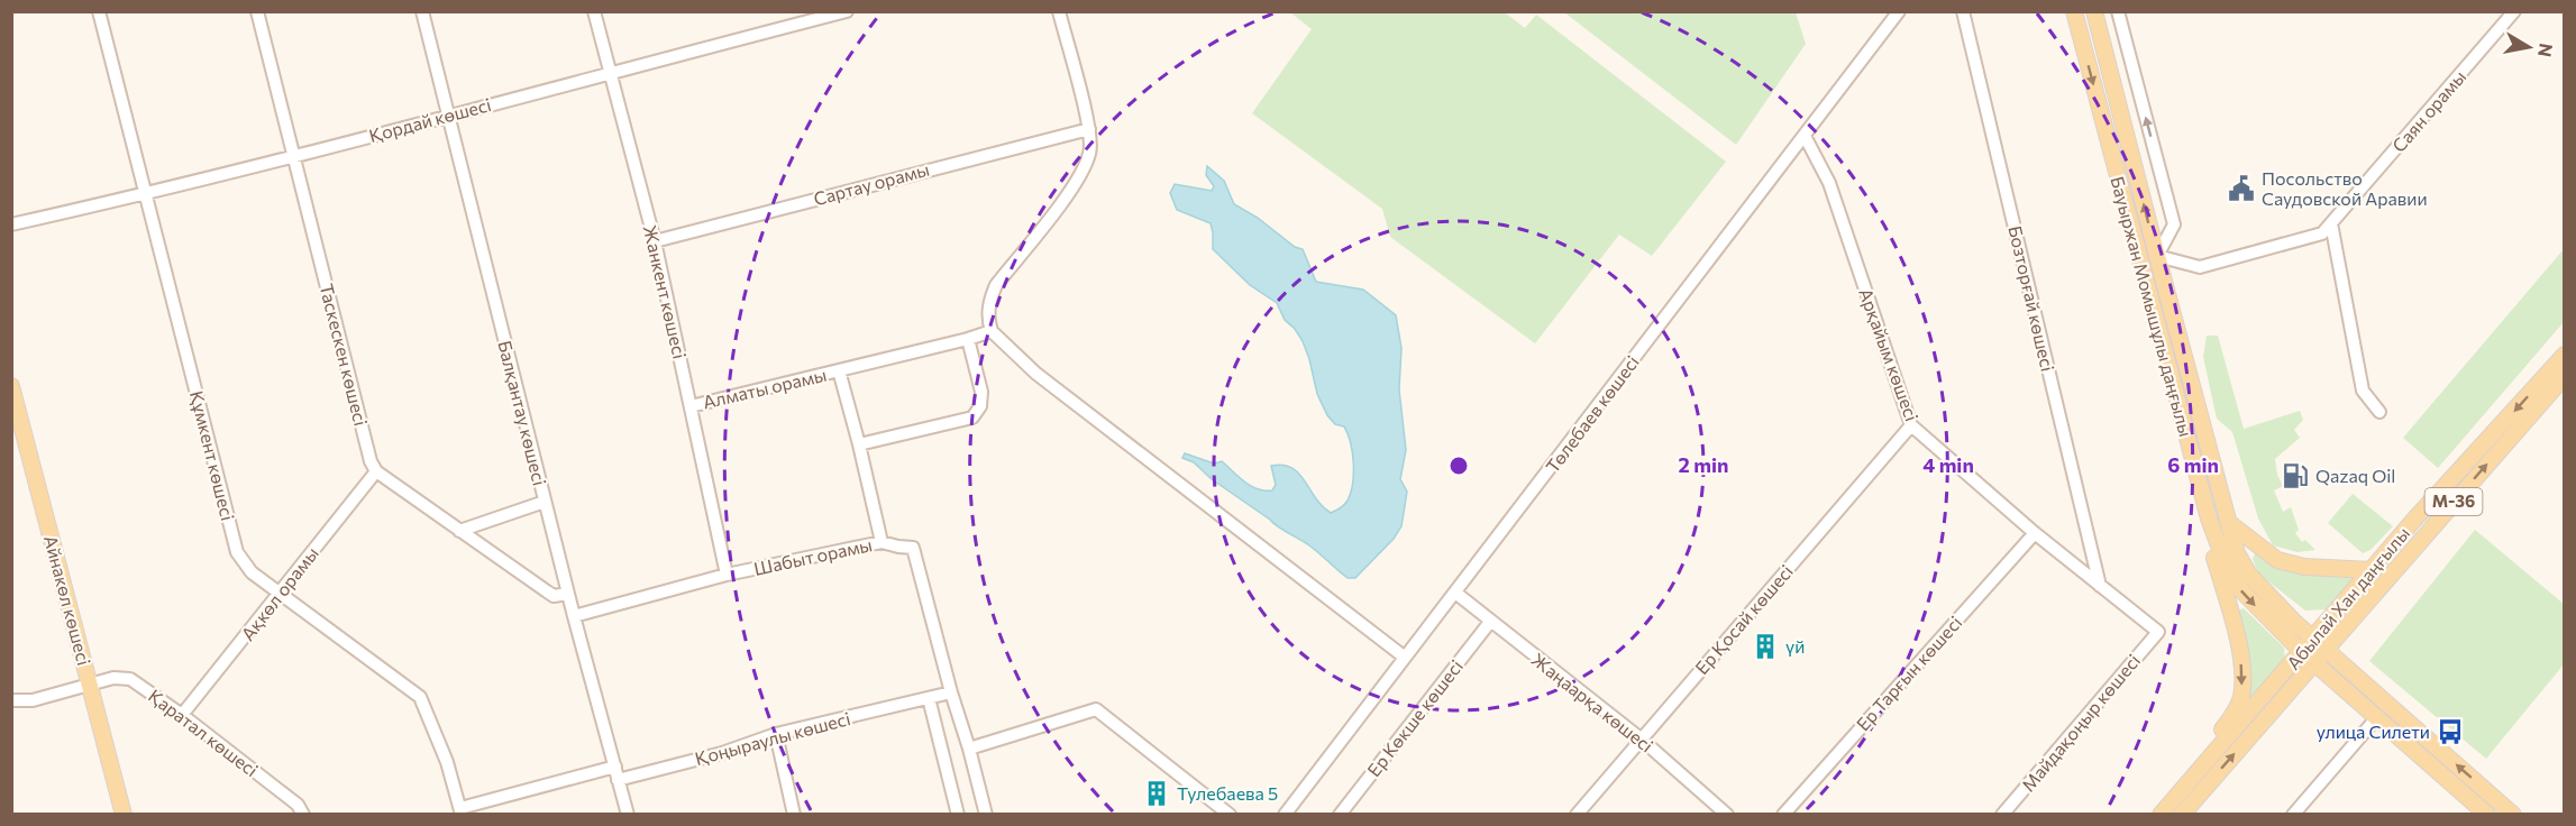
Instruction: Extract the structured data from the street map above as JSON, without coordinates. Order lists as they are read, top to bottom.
{
  "streets": {
    "main road": [
      "Бауыржан Момышұлы даңғылы",
      "M-36",
      "Абылай Хан даңғылы",
      "Айнакөл көшесі"
    ],
    "street": [
      "Саян орамы",
      "Қордай көшесі",
      "Сартау орамы",
      "Жанкент көшесі",
      "Бозторғай көшесі",
      "Таскескен көшесі",
      "Арқайым көшесі",
      "Алматы орамы",
      "Балқантау көшесі",
      "Төлебаев көшесі",
      "Құмкент көшесі",
      "Шабыт орамы",
      "Ақкөл орамы",
      "Ер Қосай көшесі",
      "Ер Тарғын көшесі",
      "Жаңаарқа көшесі",
      "Ер Көкше көшесі",
      "Майдақоңыр көшесі",
      "Қаратал көшесі",
      "Қоңыраулы көшесі"
    ]
  },
  "crossings": [
    ["Саян орамы", "Бауыржан Момышұлы даңғылы"],
    ["Қордай көшесі", "Жанкент көшесі"],
    ["Қордай көшесі", "Таскескен көшесі"],
    ["Қордай көшесі", "Балқантау көшесі"],
    ["Қордай көшесі", "Құмкент көшесі"],
    ["Сартау орамы", "Жанкент көшесі"],
    ["Жанкент көшесі", "Алматы орамы"],
    ["Жанкент көшесі", "Шабыт орамы"],
    ["Бозторғай көшесі", "Арқайым көшесі"],
    ["Бауыржан Момышұлы даңғылы", "Абылай Хан даңғылы"],
    ["Таскескен көшесі", "Ақкөл орамы"],
    ["Арқайым көшесі", "Төлебаев көшесі"],
    ["Арқайым көшесі", "Ер Қосай көшесі"],
    ["Арқайым көшесі", "Ер Тарғын көшесі"],
    ["Арқайым көшесі", "Майдақоңыр көшесі"],
    ["Алматы орамы", "Шабыт орамы"],
    ["Балқантау көшесі", "Шабыт орамы"],
    ["Балқантау көшесі", "Қоңыраулы көшесі"],
    ["Төлебаев көшесі", "Жаңаарқа көшесі"],
    ["Құмкент көшесі", "Ақкөл орамы"],
    ["Ақкөл орамы", "Қаратал көшесі"],
    ["Айнакөл көшесі", "Қаратал көшесі"],
    ["Ер Қосай көшесі", "Жаңаарқа көшесі"],
    ["Жаңаарқа көшесі", "Ер Көкше көшесі"]
  ],
  "places": {
    "public building": ["Посольство Саудовской Аравии"],
    "fuel station": ["Qazaq Oil"],
    "building": ["үй", "Тулебаева 5"],
    "bus stop": ["улица Силети"]
  },
  "north": "right",
  "rings": ["2 min", "4 min", "6 min"]
}
